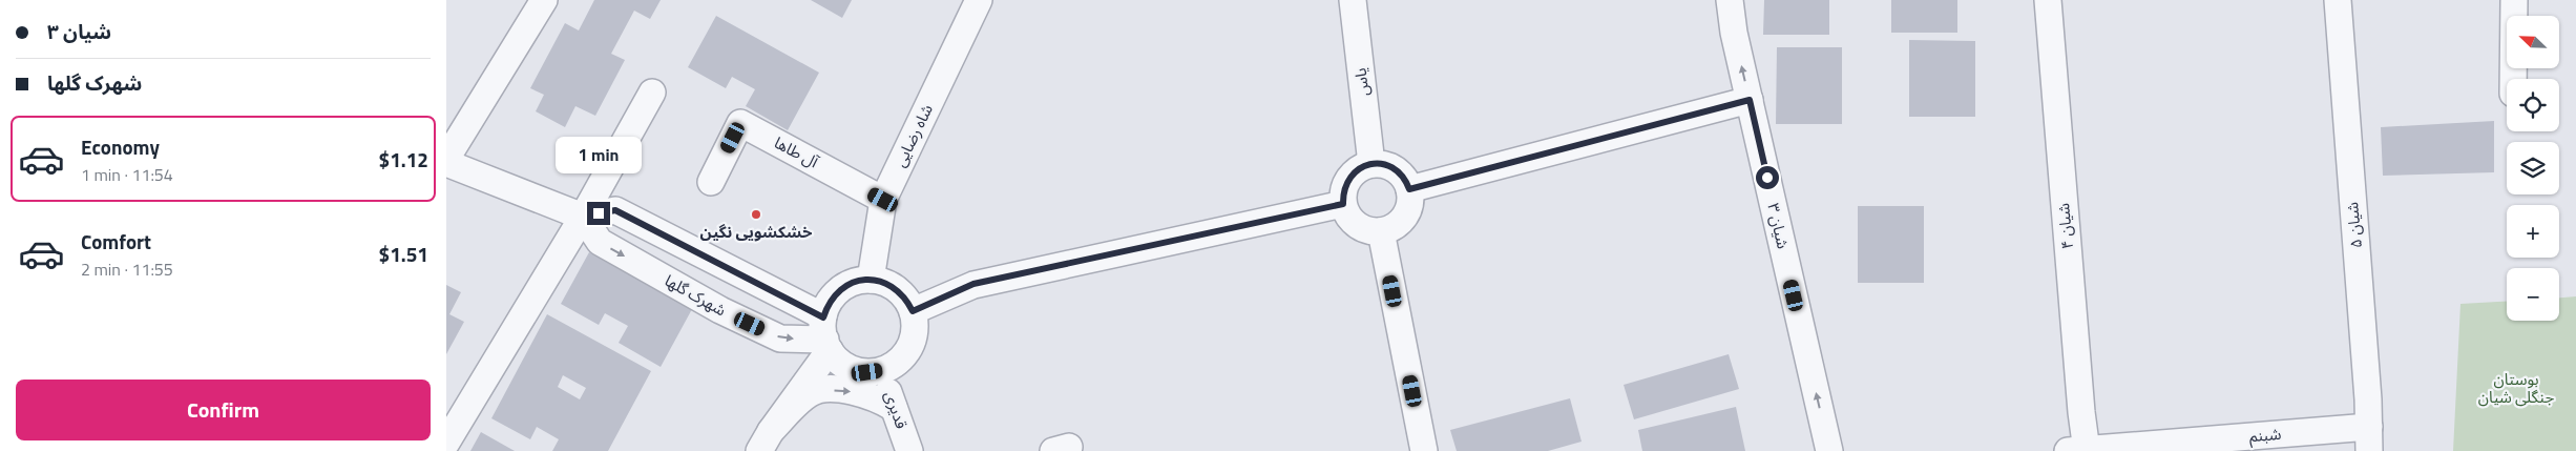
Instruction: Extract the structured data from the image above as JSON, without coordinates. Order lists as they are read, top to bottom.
{
  "streets": {
    "street": [
      "یاس",
      "شاه رضایی",
      "آل طاها",
      "شیان ۵",
      "شیان ۳",
      "شیان ۴",
      "شهرک گلها",
      "قدیری",
      "شبنم"
    ]
  },
  "crossings": [
    ["شاه رضایی", "آل طاها"],
    ["شاه رضایی", "شهرک گلها"],
    ["شاه رضایی", "قدیری"],
    ["شیان ۵", "شبنم"],
    ["شیان ۴", "شبنم"],
    ["شهرک گلها", "قدیری"]
  ],
  "one_way": ["شیان ۳"],
  "parks": ["بوستان جنگلی شیان"],
  "places": ["خشکشویی نگین"],
  "north": "top left",
  "page": {
    "banner": ["شیان ۳", "شهرک گلها"],
    "map_buttons": ["+", "−"],
    "list": [
      {
        "name": "Economy",
        "note": "1 min · 11:54",
        "value": "$1.12"
      },
      {
        "name": "Comfort",
        "note": "2 min · 11:55",
        "value": "$1.51"
      }
    ],
    "bubble": "1 min",
    "buttons": "Confirm"
  }
}
